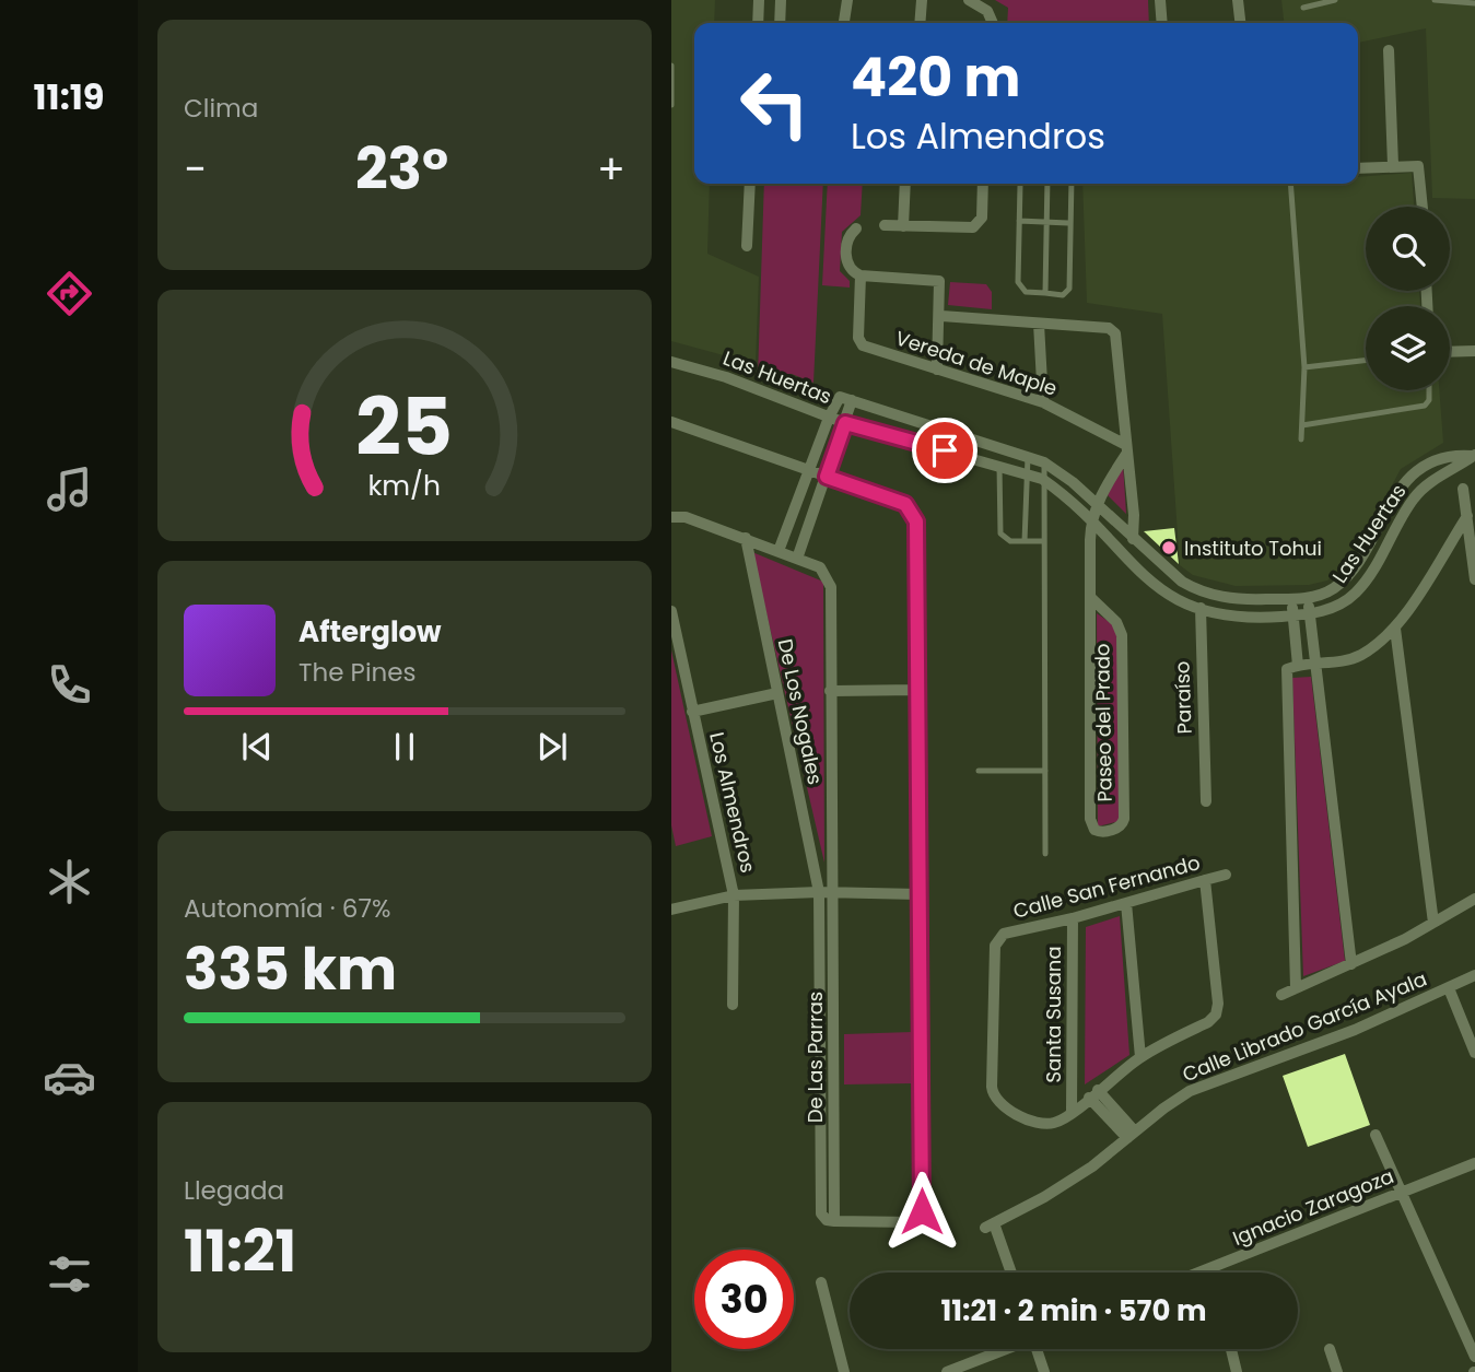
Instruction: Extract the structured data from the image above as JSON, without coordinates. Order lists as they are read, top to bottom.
{
  "streets": {
    "street": [
      "Vereda de Maple",
      "Las Huertas",
      "Paraíso",
      "De Los Nogales",
      "Paseo del Prado",
      "Los Almendros",
      "Calle San Fernando",
      "Santa Susana",
      "Calle Librado García Ayala",
      "De Las Parras",
      "Ignacio Zaragoza"
    ]
  },
  "crossings": [
    ["Vereda de Maple", "Paseo del Prado"],
    ["Las Huertas", "Paraíso"],
    ["Las Huertas", "Paseo del Prado"],
    ["De Los Nogales", "De Las Parras"],
    ["Calle San Fernando", "Santa Susana"]
  ],
  "places": ["Instituto Tohui"],
  "page": {
    "tabs": "11:19",
    "tile": [
      "Clima",
      ["Autonomía · 67%", "335 km"],
      ["Llegada", "11:21"]
    ],
    "turn": ["420 m", "Los Almendros"],
    "heat": ["−", "23°", "+"],
    "song": ["Afterglow", "The Pines"],
    "limit": "30",
    "trip": "11:21 · 2 min · 570 m",
    "gauge": ["25", "km/h"]
  }
}
